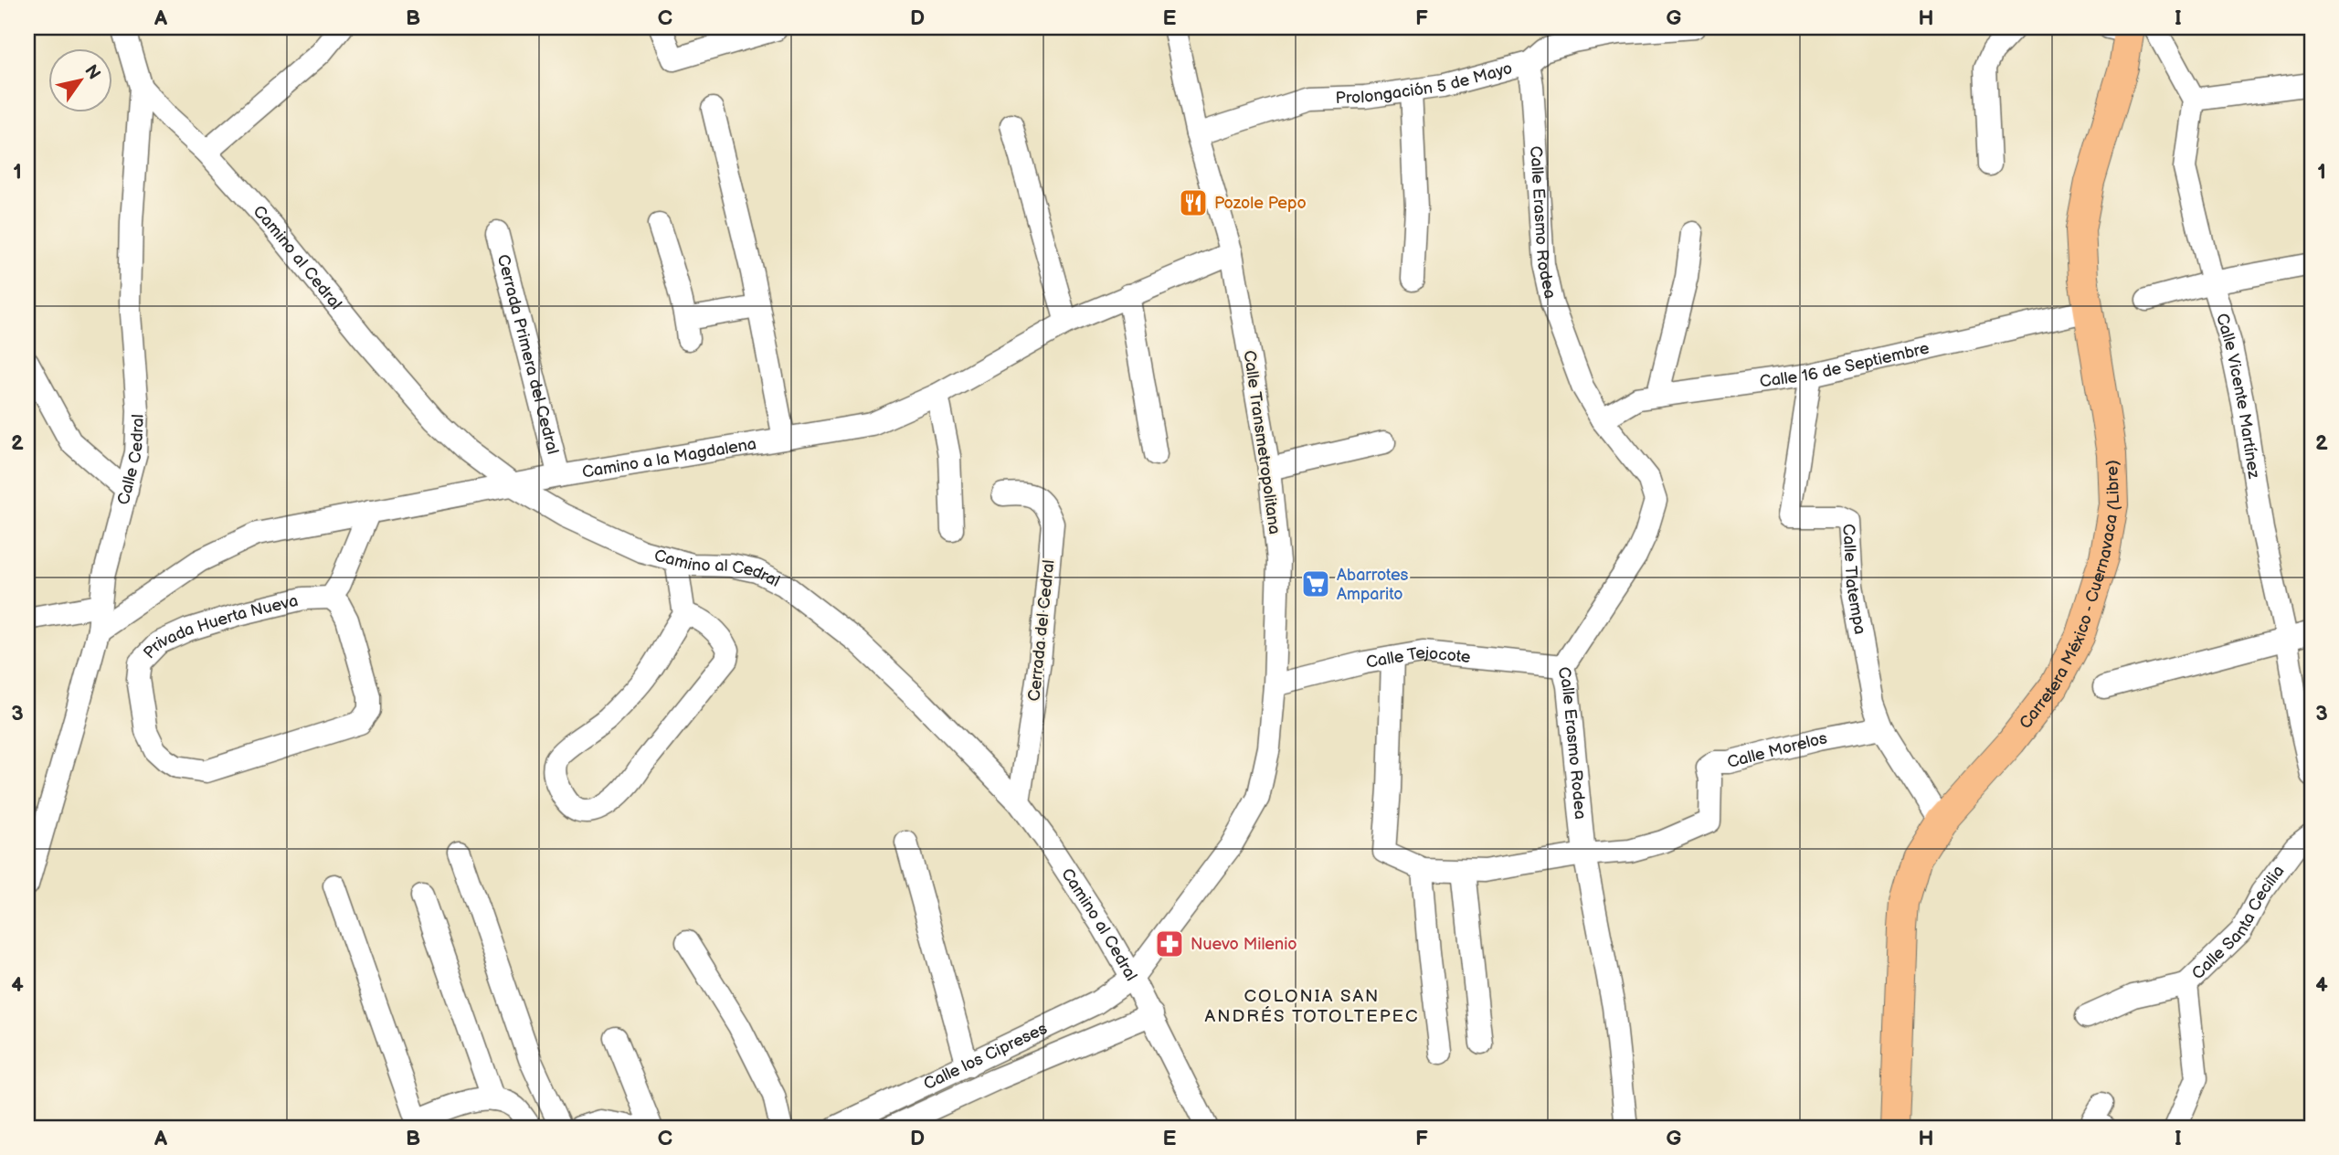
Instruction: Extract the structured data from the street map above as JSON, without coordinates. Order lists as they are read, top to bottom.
{
  "streets": {
    "main road": ["Carretera México - Cuernavaca (Libre)"],
    "street": [
      "Prolongación 5 de Mayo",
      "Calle Erasmo Rodea",
      "Camino al Cedral",
      "Cerrada Primera del Cedral",
      "Calle 16 de Septiembre",
      "Calle Vicente Martínez",
      "Calle Transmetropolitana",
      "Camino a la Magdalena",
      "Calle Cedral",
      "Calle Tlatempa",
      "Privada Huerta Nueva",
      "Cerrada del Cedral",
      "Calle Tejocote",
      "Calle Morelos",
      "Calle Santa Cecilia",
      "Calle los Cipreses"
    ]
  },
  "crossings": [
    ["Prolongación 5 de Mayo", "Calle Erasmo Rodea"],
    ["Prolongación 5 de Mayo", "Calle Transmetropolitana"],
    ["Calle Erasmo Rodea", "Calle 16 de Septiembre"],
    ["Calle Erasmo Rodea", "Calle Tejocote"],
    ["Calle Erasmo Rodea", "Calle Morelos"],
    ["Camino al Cedral", "Calle Transmetropolitana"],
    ["Camino al Cedral", "Camino a la Magdalena"],
    ["Camino al Cedral", "Calle Cedral"],
    ["Camino al Cedral", "Cerrada del Cedral"],
    ["Camino al Cedral", "Calle los Cipreses"],
    ["Cerrada Primera del Cedral", "Camino a la Magdalena"],
    ["Calle 16 de Septiembre", "Calle Tlatempa"],
    ["Calle 16 de Septiembre", "Carretera México - Cuernavaca (Libre)"],
    ["Calle Transmetropolitana", "Camino a la Magdalena"],
    ["Calle Transmetropolitana", "Calle Tejocote"],
    ["Calle Transmetropolitana", "Calle los Cipreses"],
    ["Camino a la Magdalena", "Calle Cedral"],
    ["Calle Tlatempa", "Carretera México - Cuernavaca (Libre)"],
    ["Calle Tlatempa", "Calle Morelos"]
  ],
  "districts": ["COLONIA SAN ANDRÉS TOTOLTEPEC"],
  "places": {
    "restaurant": ["Pozole Pepo"],
    "supermarket": ["Abarrotes Amparito"],
    "pharmacy": ["Nuevo Milenio"]
  },
  "north": "top right",
  "grid": {
    "columns": [
      "A",
      "B",
      "C",
      "D",
      "E",
      "F",
      "G",
      "H",
      "I"
    ],
    "rows": [
      "1",
      "2",
      "3",
      "4"
    ]
  }
}
